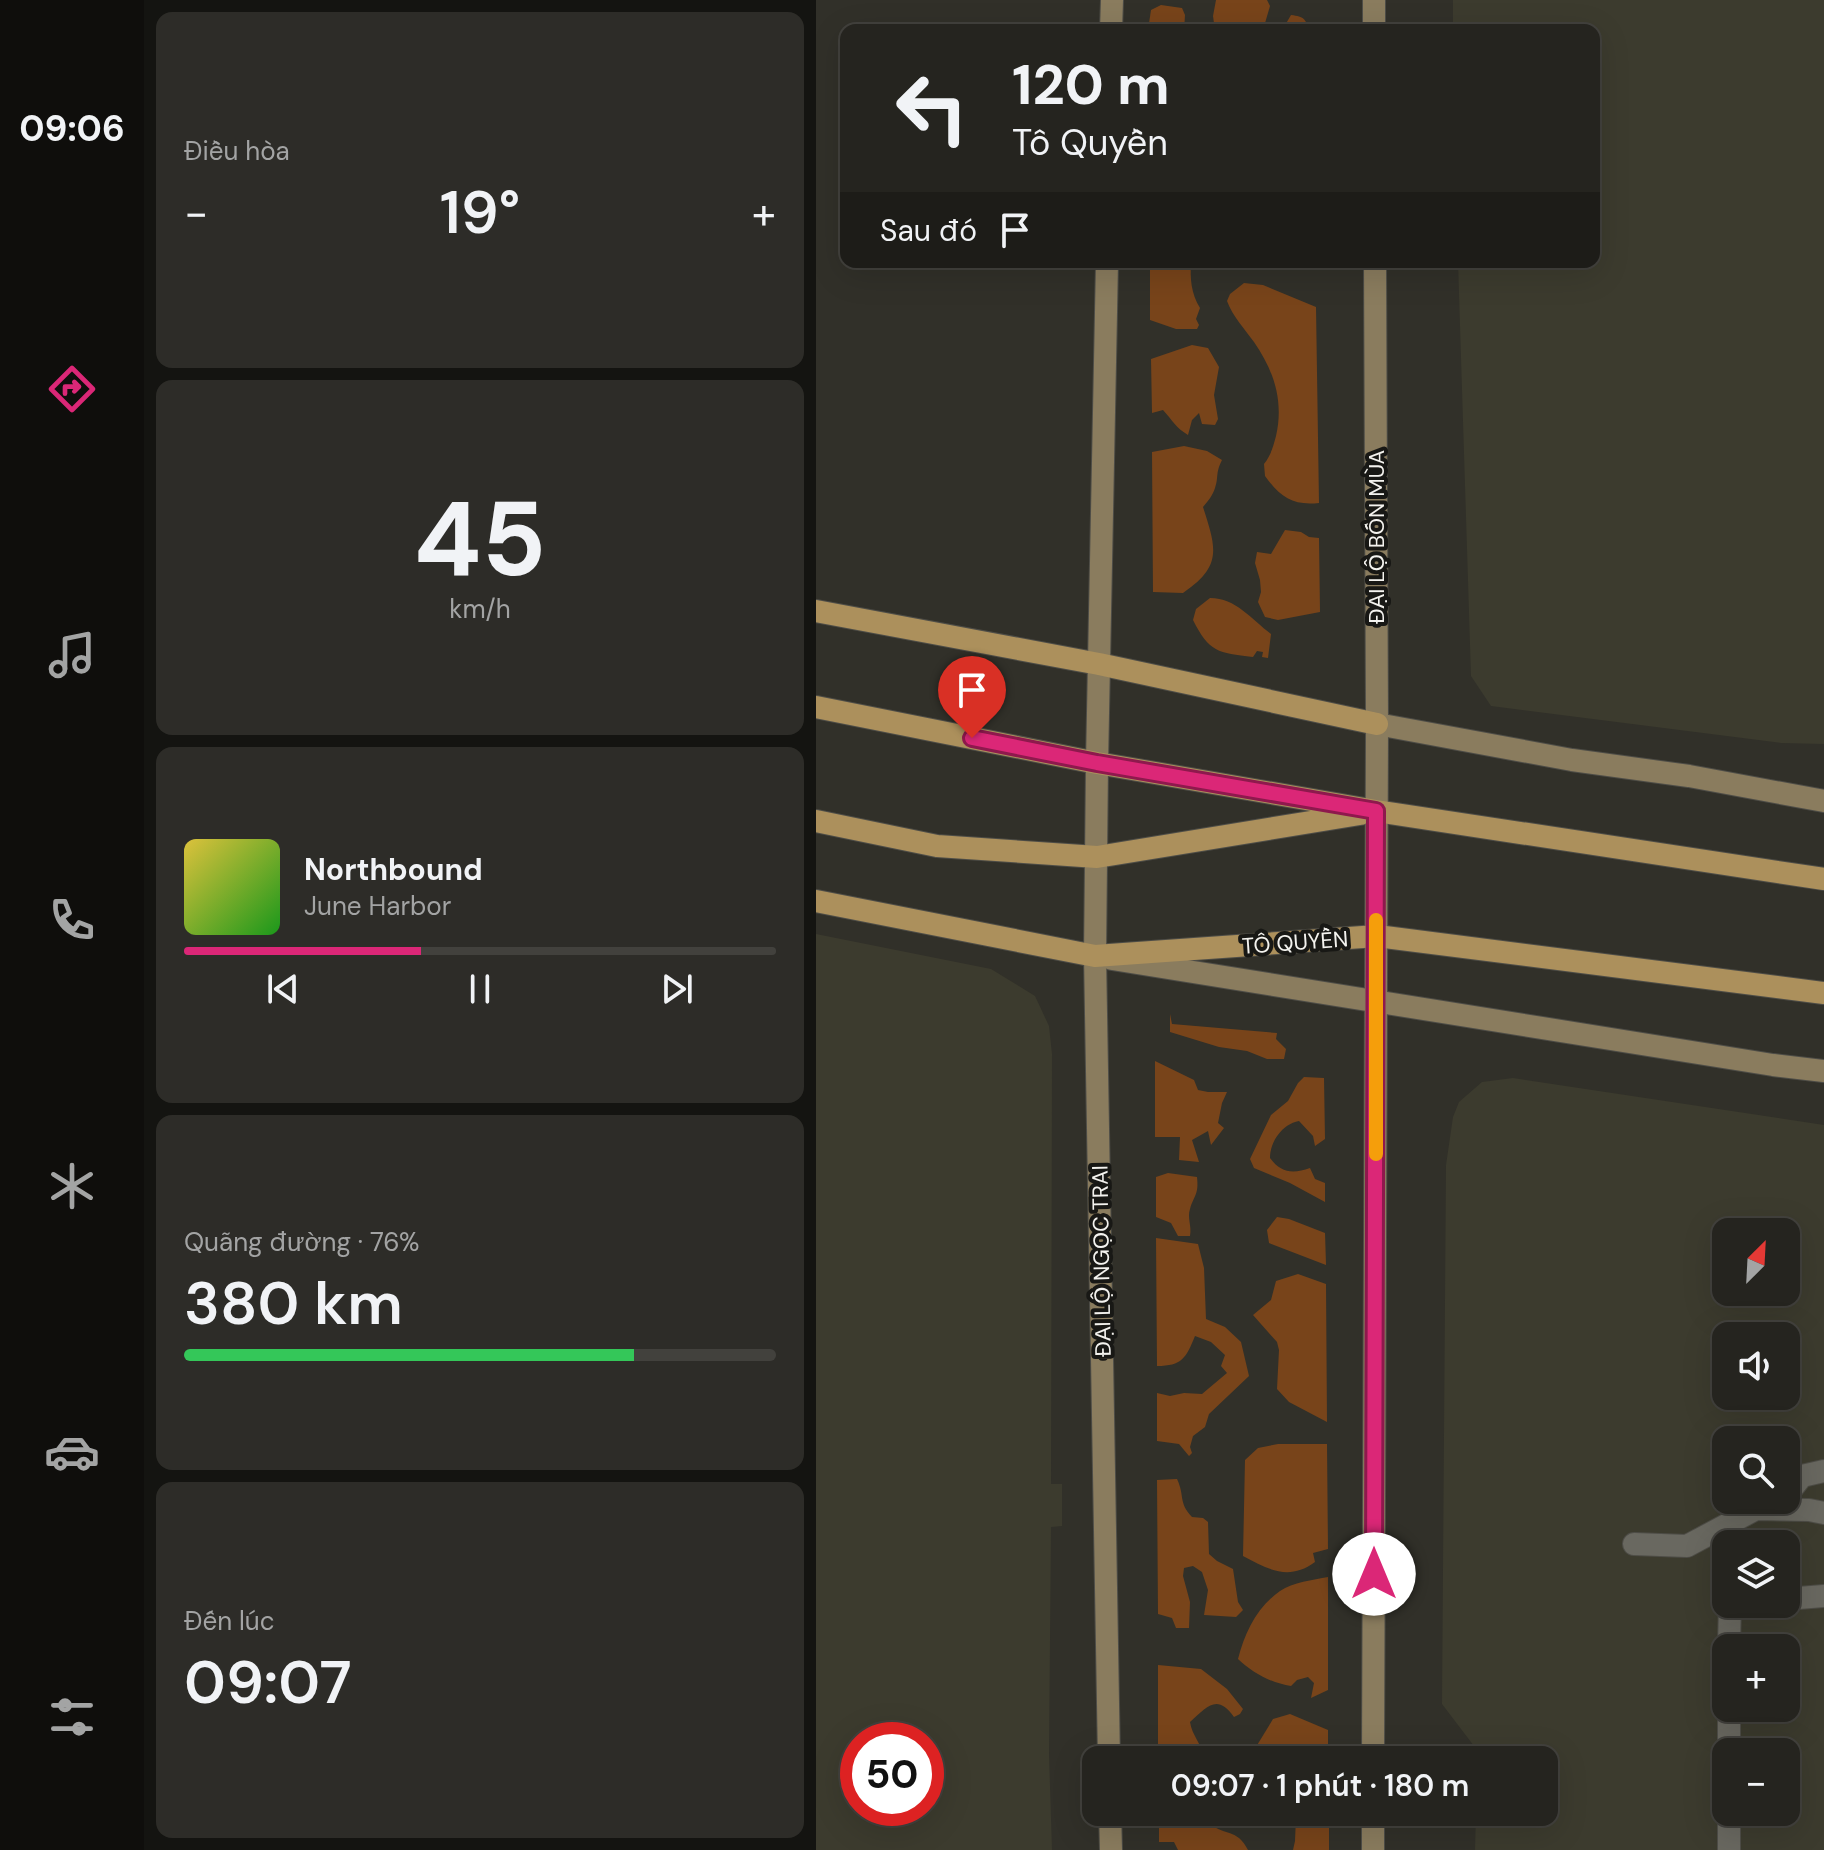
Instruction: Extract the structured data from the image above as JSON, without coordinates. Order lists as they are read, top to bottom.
{
  "streets": {
    "main road": ["ĐẠI LỘ BỐN MÙA", "TÔ QUYỀN", "ĐẠI LỘ NGỌC TRAI"]
  },
  "crossings": [
    ["TÔ QUYỀN", "ĐẠI LỘ NGỌC TRAI"]
  ],
  "north": "top right",
  "page": {
    "tabs": "09:06",
    "tile": [
      "Điều hòa",
      ["45", "km/h"],
      ["Quãng đường · 76%", "380 km"],
      ["Đến lúc", "09:07"]
    ],
    "turn": ["120 m", "Tô Quyền"],
    "heat": ["−", "19°", "+"],
    "then": "Sau đó",
    "song": ["Northbound", "June Harbor"],
    "map_buttons": ["+", "−"],
    "limit": "50",
    "trip": "09:07 · 1 phút · 180 m"
  }
}
